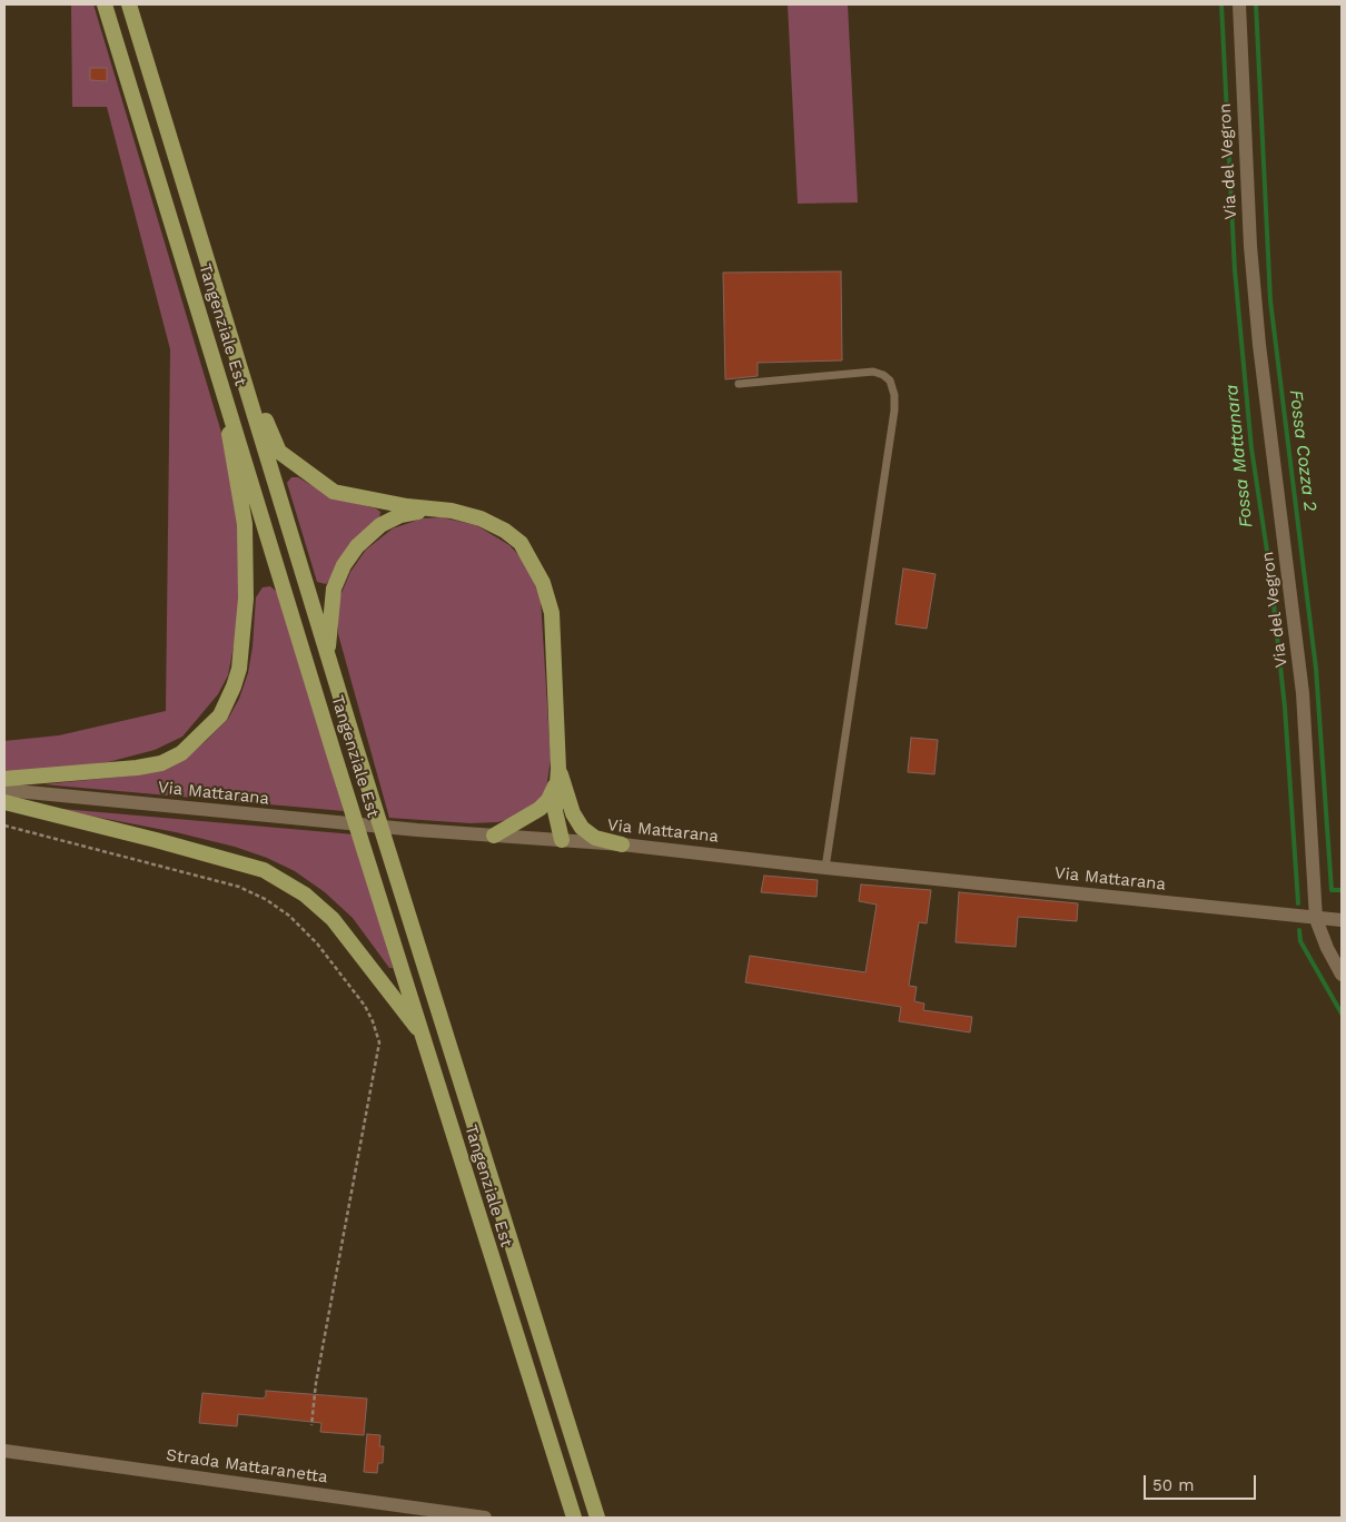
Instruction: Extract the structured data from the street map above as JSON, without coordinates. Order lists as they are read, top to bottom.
{
  "streets": {
    "highway": ["Tangenziale Est"],
    "street": ["Via del Vegron", "Via Mattarana", "Strada Mattaranetta"]
  },
  "crossings": [
    ["Via del Vegron", "Via Mattarana"]
  ],
  "water": ["Fossa Cozza 2", "Fossa Mattanara"],
  "scale_bar": "50 m"
}
